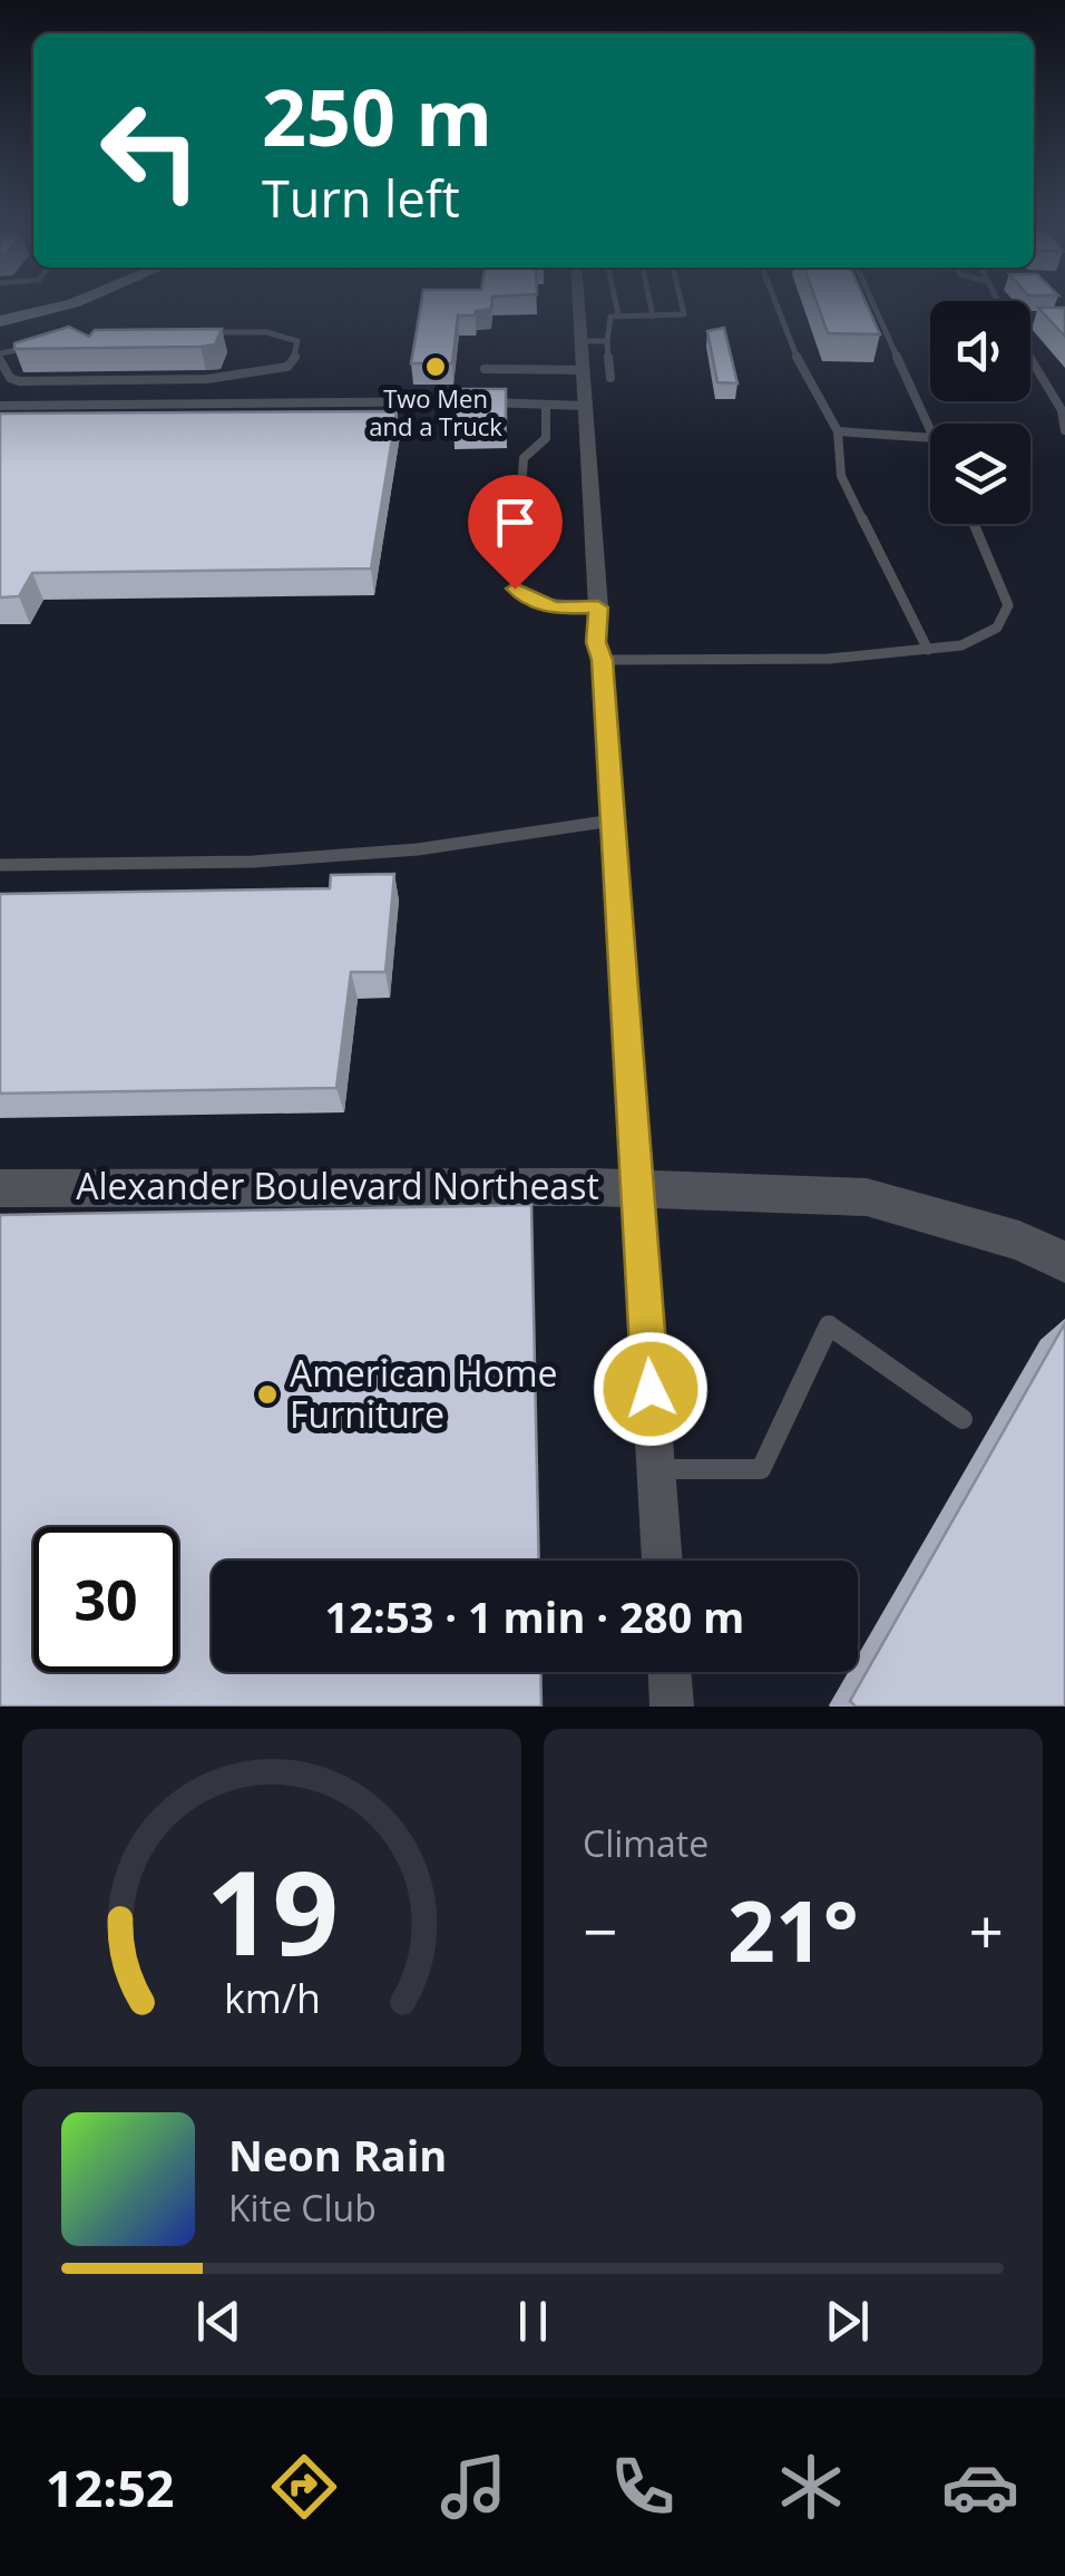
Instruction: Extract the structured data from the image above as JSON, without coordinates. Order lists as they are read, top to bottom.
{
  "streets": {
    "street": ["Alexander Boulevard Northeast"]
  },
  "places": ["Two Men and a Truck", "American Home Furniture"],
  "page": {
    "turn": ["250 m", "Turn left"],
    "limit": "30",
    "trip": "12:53 · 1 min · 280 m",
    "tile": "Climate",
    "heat": ["−", "21°", "+"],
    "song": ["Neon Rain", "Kite Club"],
    "tabs": "12:52",
    "gauge": ["19", "km/h"]
  }
}
